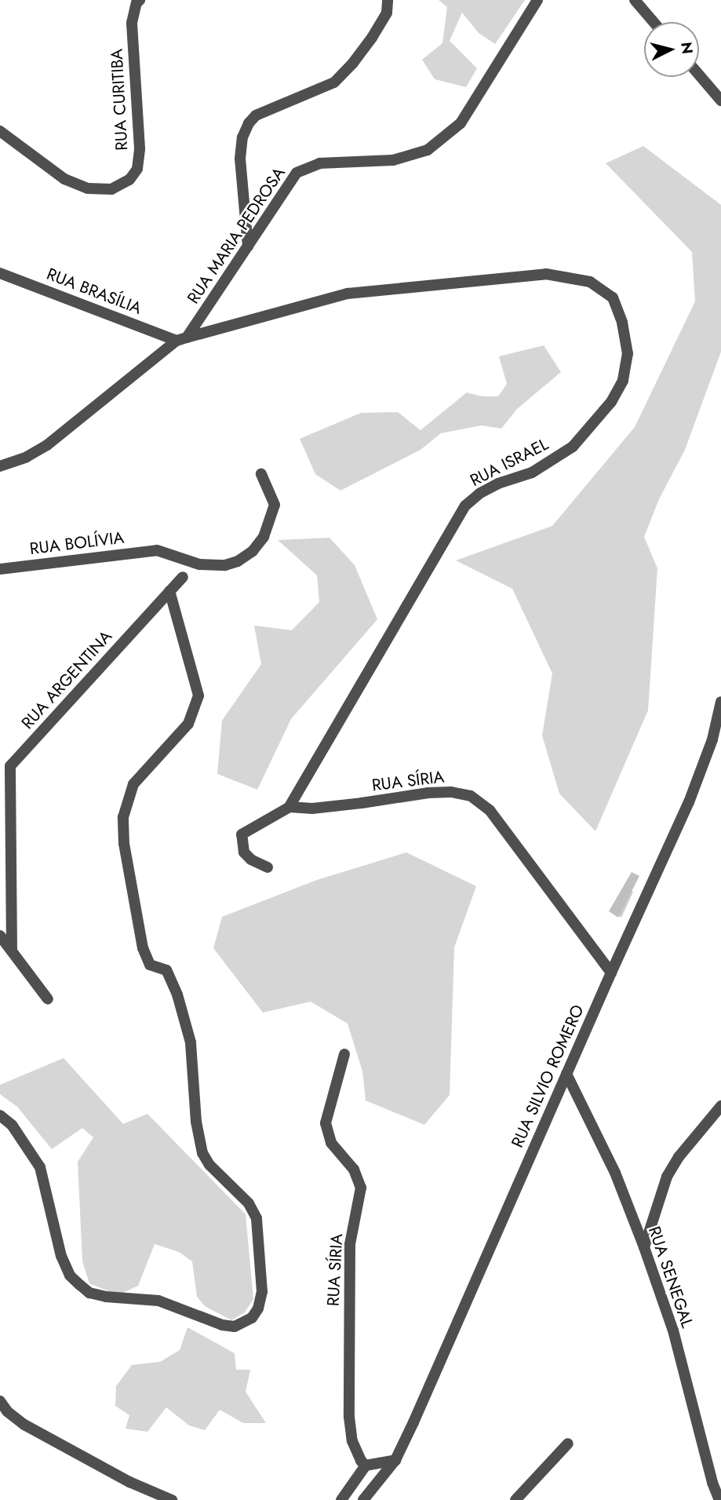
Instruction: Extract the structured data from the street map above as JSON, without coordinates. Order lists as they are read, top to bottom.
{
  "streets": {
    "street": [
      "RUA CURITIBA",
      "RUA MARIA PEDROSA",
      "RUA BRASÍLIA",
      "RUA ISRAEL",
      "RUA BOLÍVIA",
      "RUA ARGENTINA",
      "RUA SÍRIA",
      "RUA SILVIO ROMERO",
      "RUA SENEGAL"
    ]
  },
  "crossings": [
    ["RUA MARIA PEDROSA", "RUA BRASÍLIA"],
    ["RUA MARIA PEDROSA", "RUA ISRAEL"],
    ["RUA BRASÍLIA", "RUA ISRAEL"],
    ["RUA ISRAEL", "RUA SÍRIA"],
    ["RUA SÍRIA", "RUA SILVIO ROMERO"],
    ["RUA SILVIO ROMERO", "RUA SENEGAL"]
  ],
  "north": "right"
}
